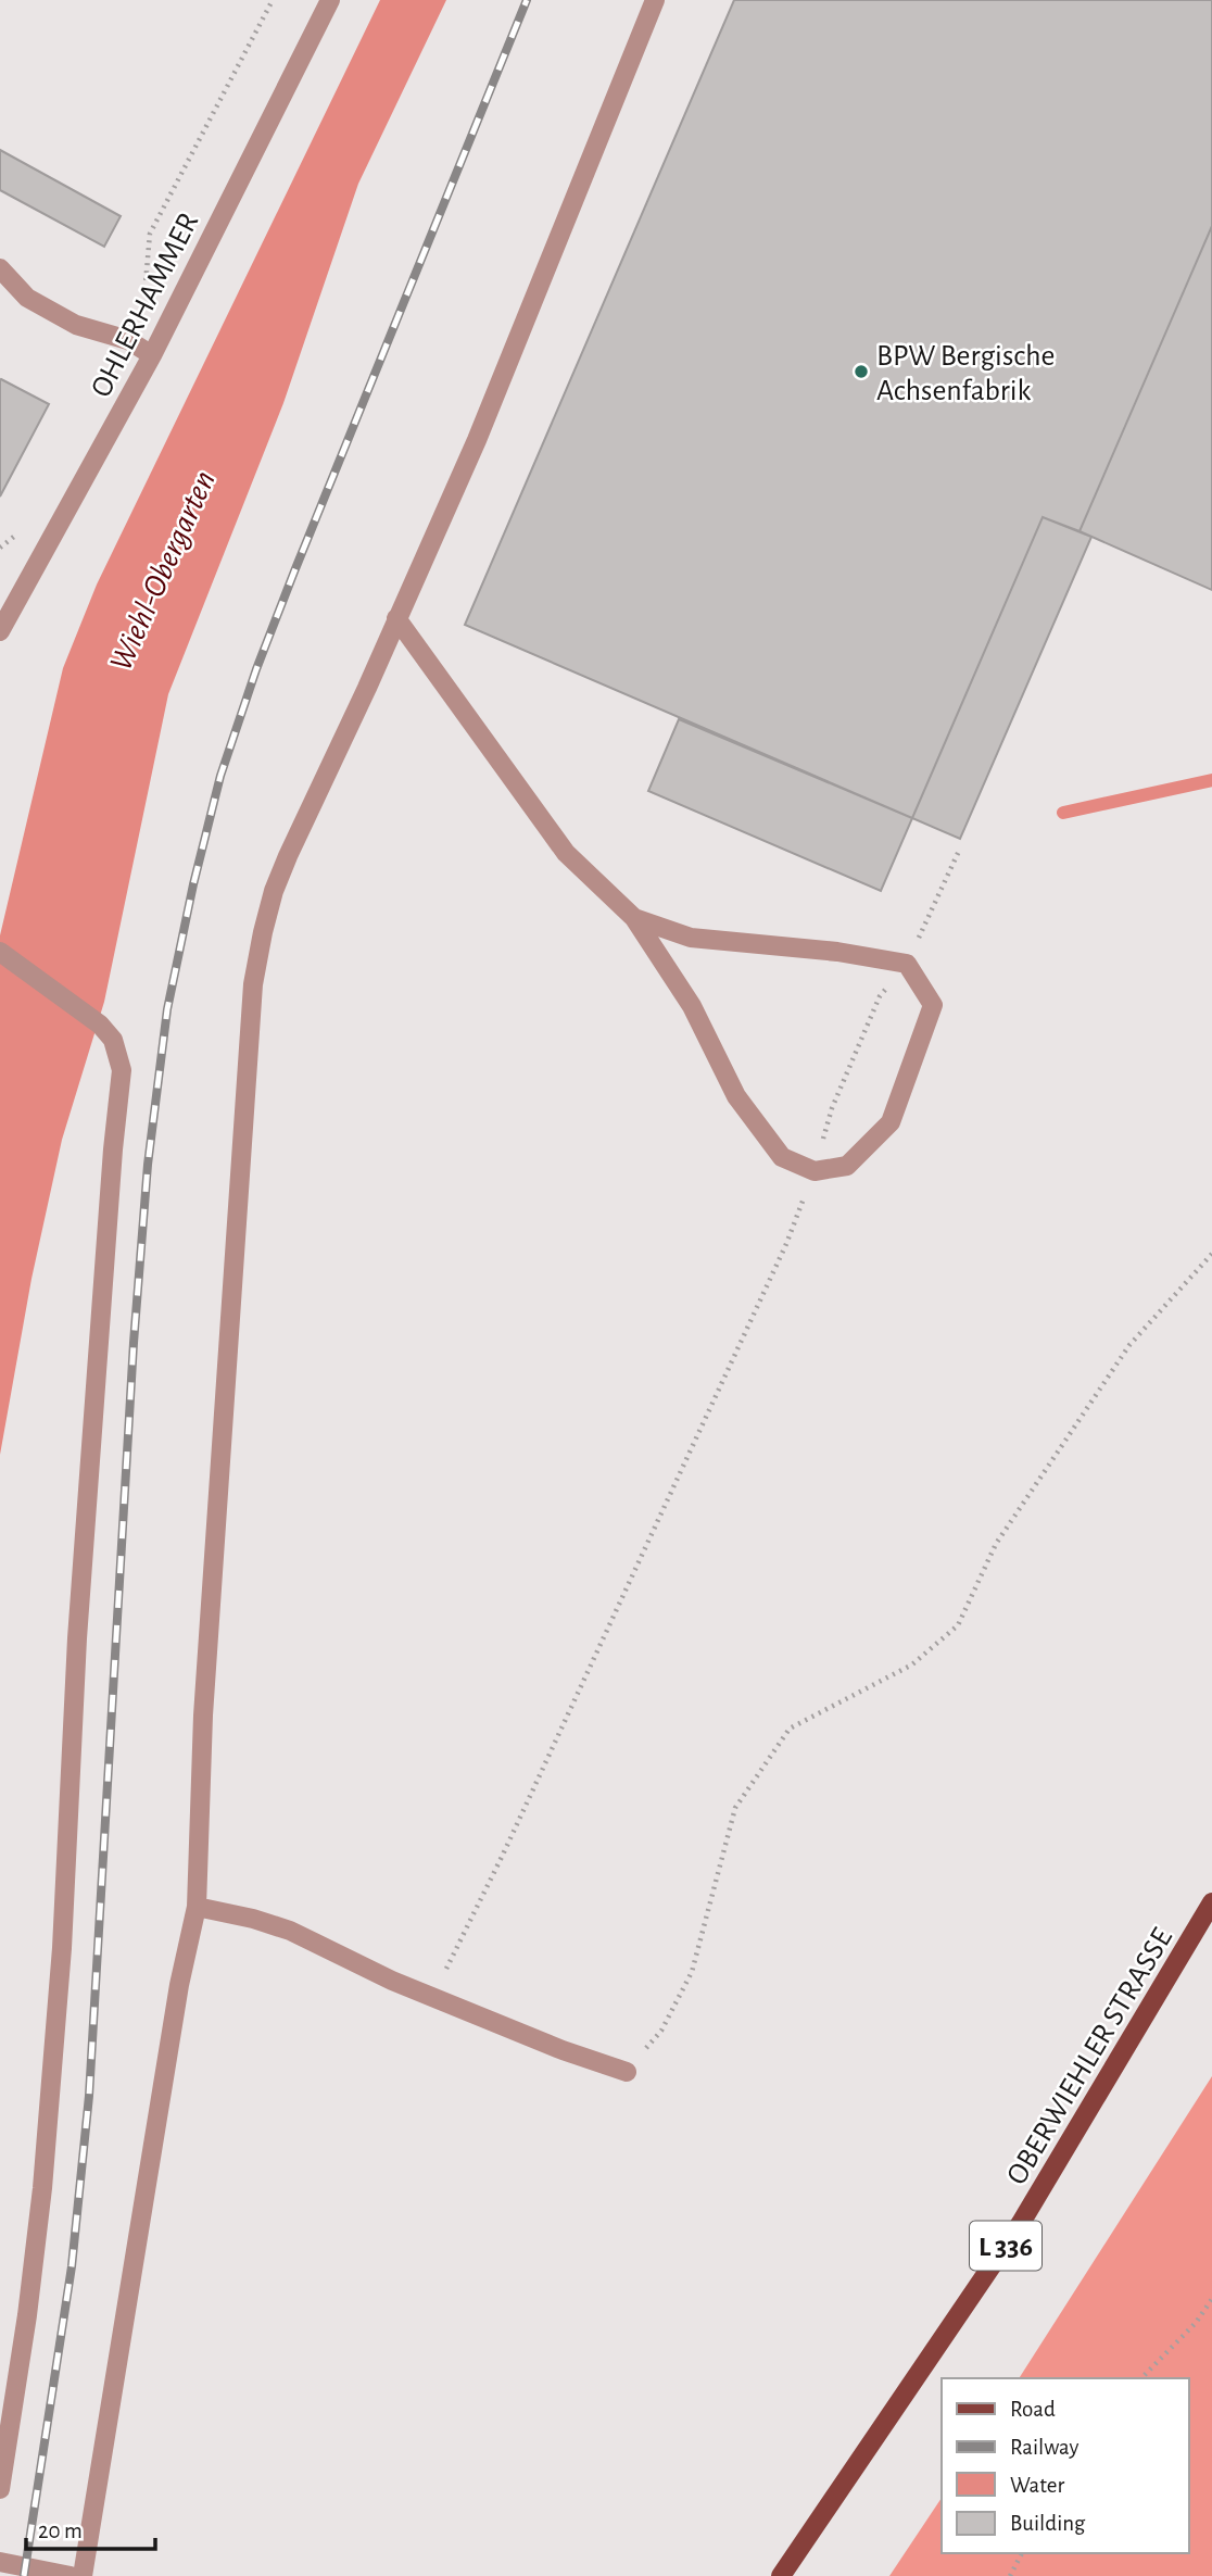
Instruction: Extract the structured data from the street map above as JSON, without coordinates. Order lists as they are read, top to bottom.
{
  "streets": {
    "main road": ["OBERWIEHLER STRASSE", "L 336"],
    "street": ["OHLERHAMMER"]
  },
  "water": ["Wiehl-Obergarten"],
  "places": ["BPW Bergische Achsenfabrik"],
  "legend": [
    "Road",
    "Railway",
    "Water",
    "Building"
  ],
  "scale_bar": "20 m"
}
